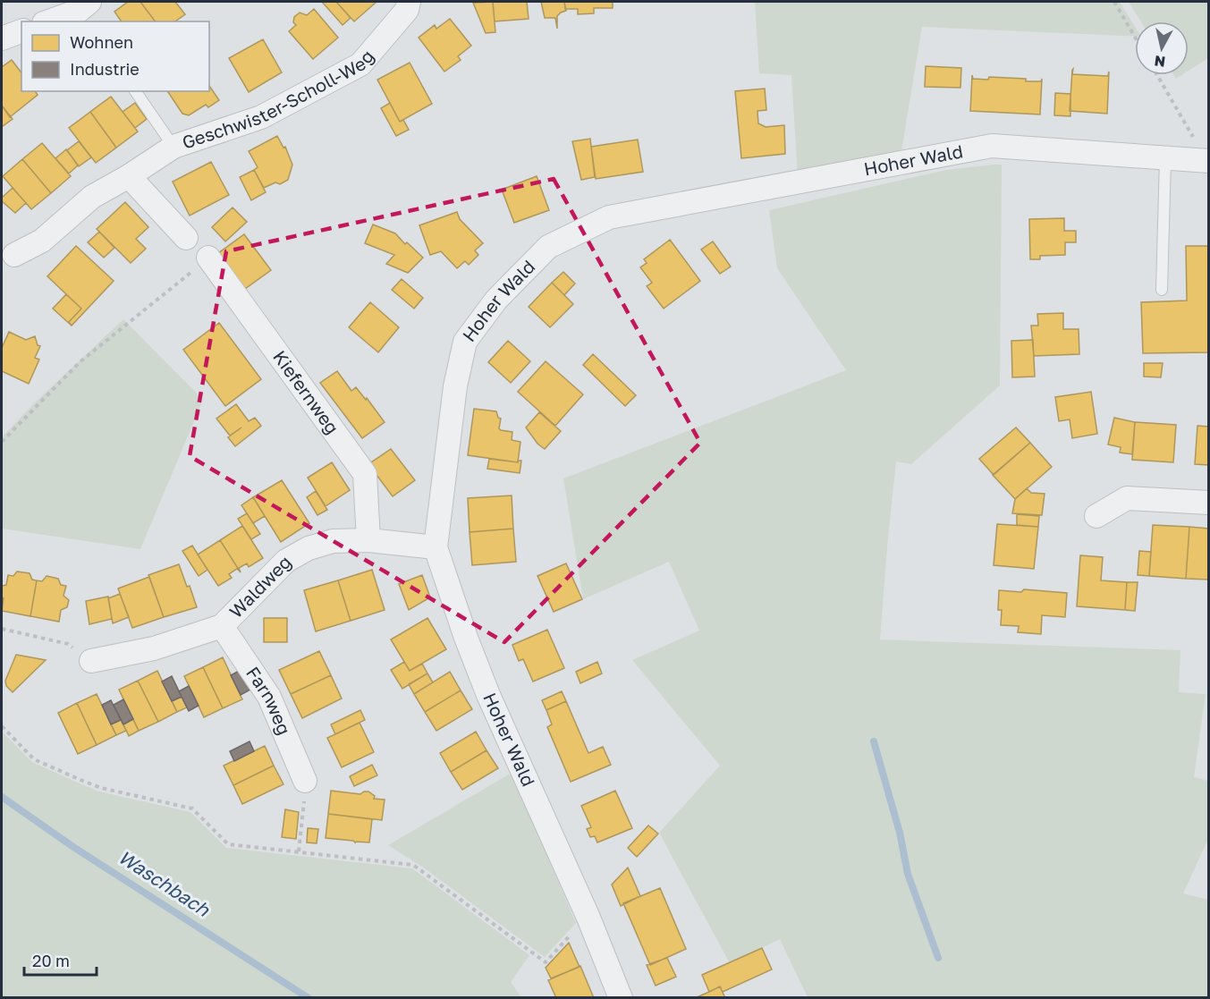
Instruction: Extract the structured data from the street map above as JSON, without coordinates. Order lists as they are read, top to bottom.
{
  "streets": {
    "street": [
      "Geschwister-Scholl-Weg",
      "Hoher Wald",
      "Kiefernweg",
      "Waldweg",
      "Farnweg"
    ]
  },
  "crossings": [
    ["Hoher Wald", "Waldweg"],
    ["Kiefernweg", "Waldweg"],
    ["Waldweg", "Farnweg"]
  ],
  "water": ["Waschbach"],
  "legend": ["Wohnen", "Industrie"],
  "scale_bar": "20 m",
  "north": "bottom"
}
